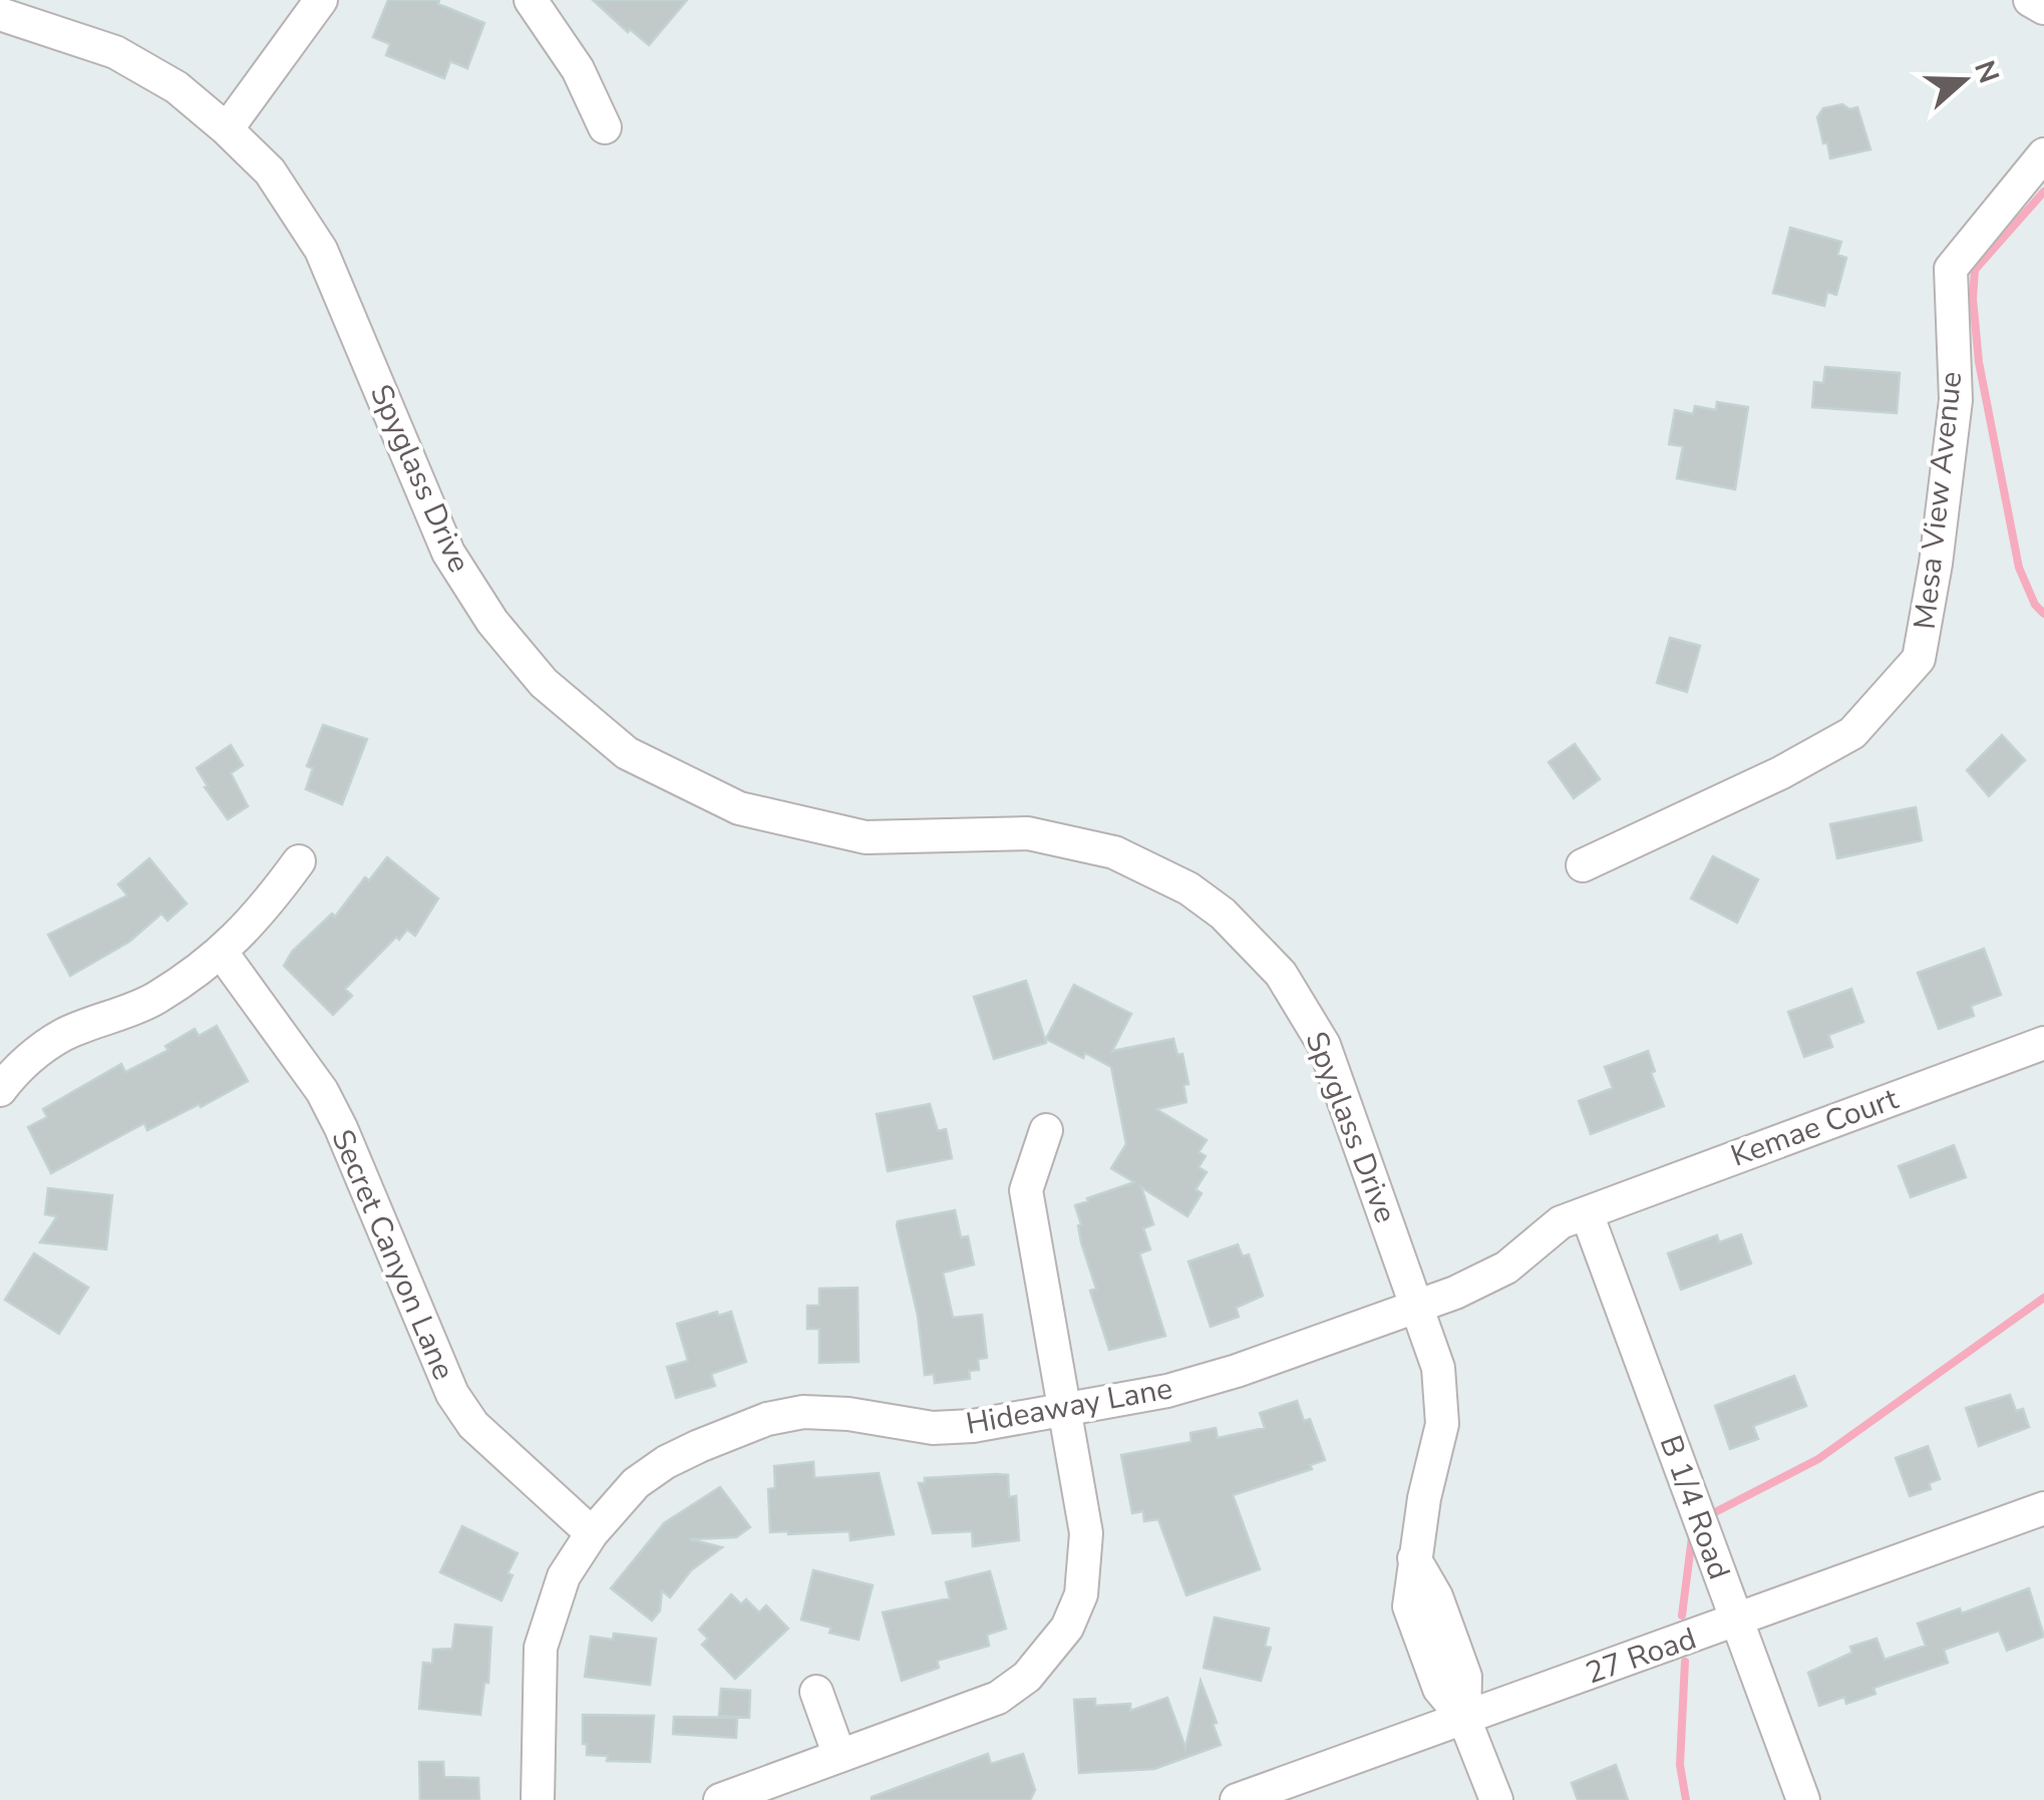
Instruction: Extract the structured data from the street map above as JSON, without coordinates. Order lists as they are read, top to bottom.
{
  "streets": {
    "street": [
      "Spyglass Drive",
      "Mesa View Avenue",
      "Kemae Court",
      "Secret Canyon Lane",
      "Hideaway Lane",
      "B 1/4 Road",
      "27 Road"
    ]
  },
  "crossings": [
    ["Spyglass Drive", "Hideaway Lane"],
    ["Spyglass Drive", "27 Road"],
    ["Kemae Court", "Hideaway Lane"],
    ["Kemae Court", "B 1/4 Road"],
    ["Secret Canyon Lane", "Hideaway Lane"],
    ["Hideaway Lane", "B 1/4 Road"],
    ["B 1/4 Road", "27 Road"]
  ],
  "north": "right"
}
